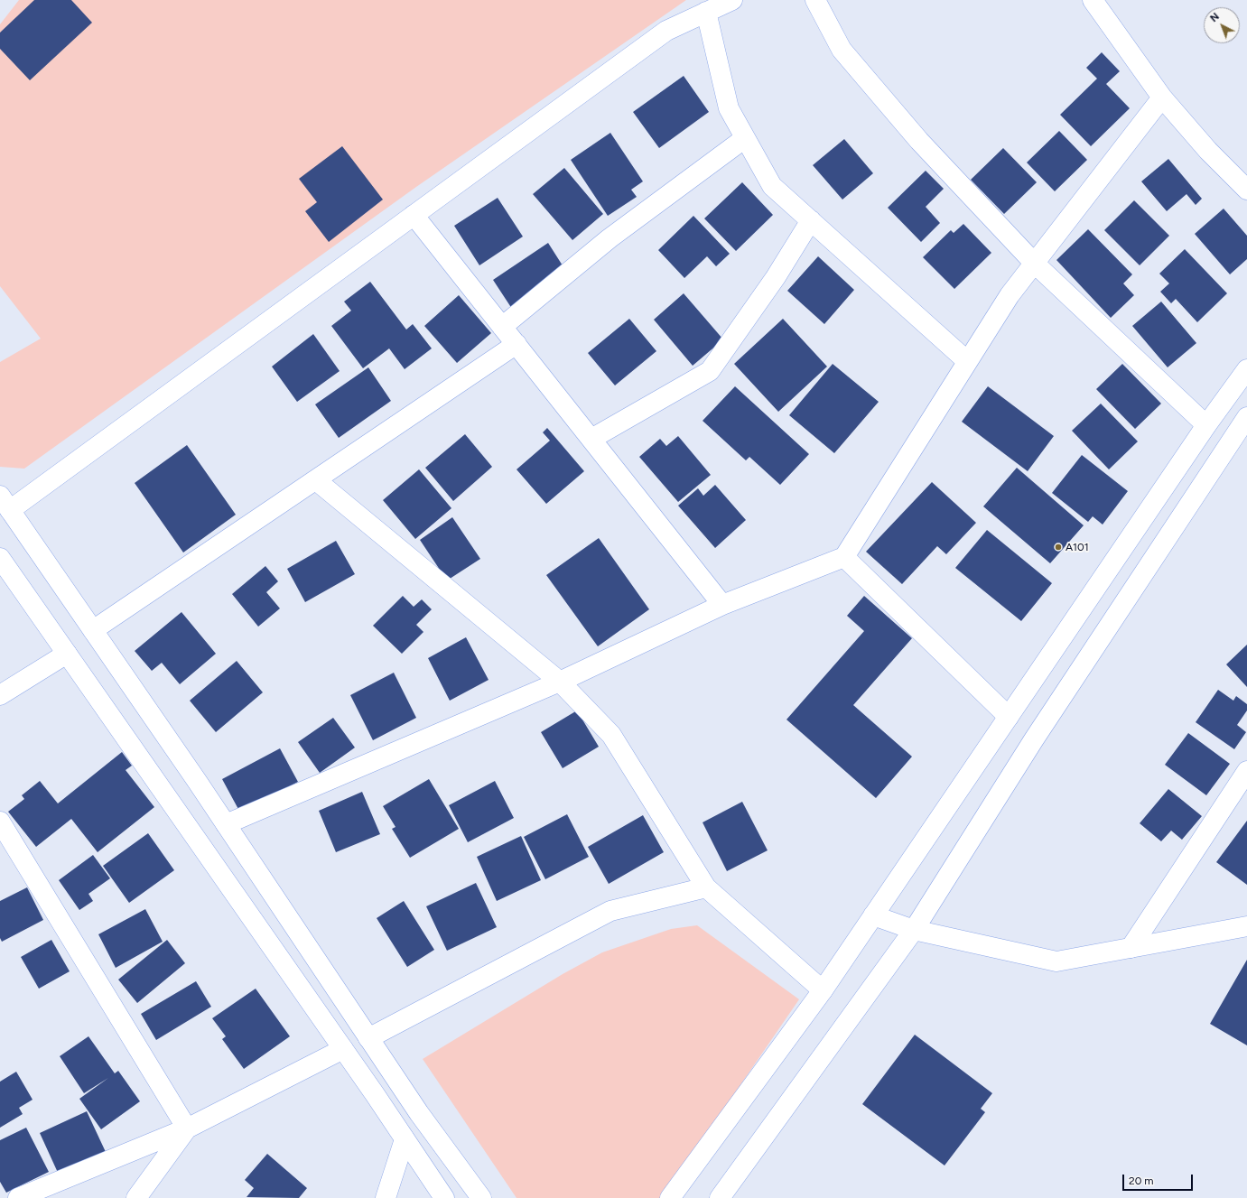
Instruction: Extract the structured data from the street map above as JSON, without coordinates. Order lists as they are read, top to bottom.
{
  "places": ["A101"],
  "scale_bar": "20 m",
  "north": "top left"
}
